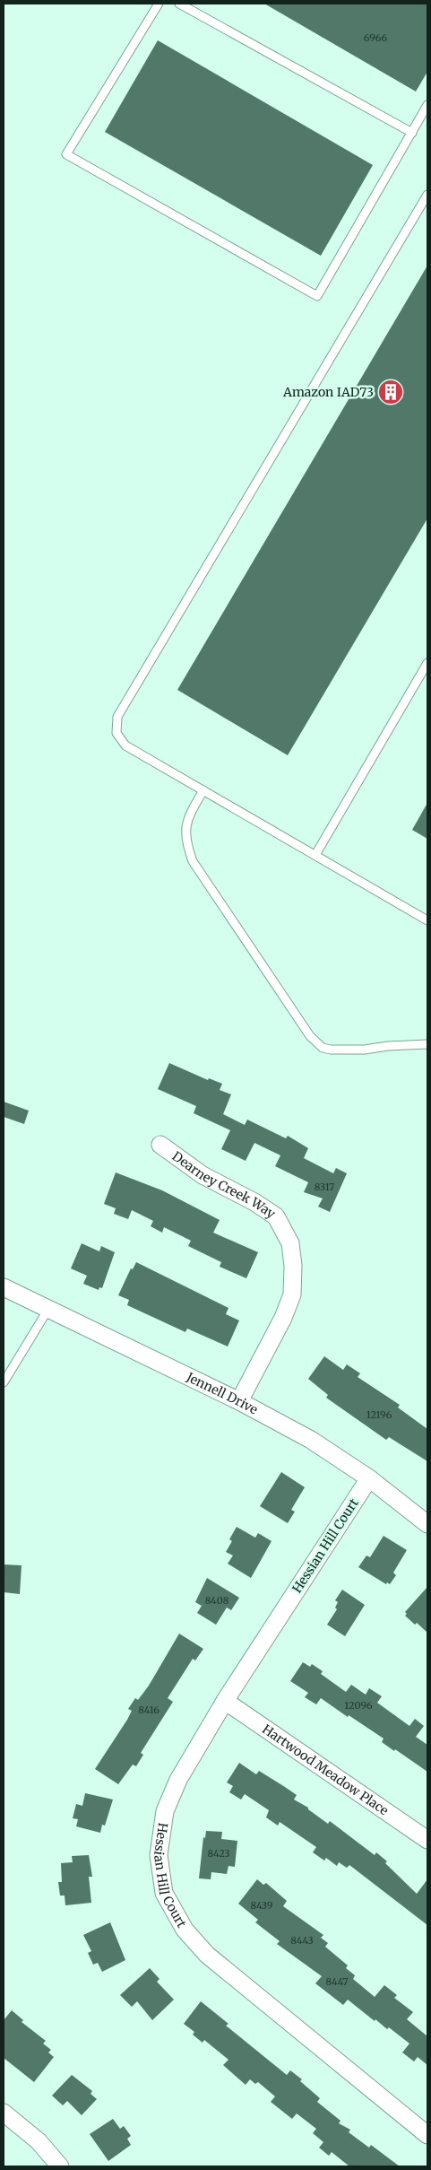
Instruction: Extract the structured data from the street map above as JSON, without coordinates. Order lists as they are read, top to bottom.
{
  "streets": {
    "street": [
      "Dearney Creek Way",
      "Jennell Drive",
      "Hessian Hill Court",
      "Hartwood Meadow Place"
    ]
  },
  "crossings": [
    ["Dearney Creek Way", "Jennell Drive"],
    ["Jennell Drive", "Hessian Hill Court"],
    ["Hessian Hill Court", "Hartwood Meadow Place"]
  ],
  "places": {
    "building": ["Amazon IAD73"]
  },
  "house_numbers": [
    "6966",
    "8317",
    "12196",
    "8408",
    "12096",
    "8416",
    "8423",
    "8439",
    "8443",
    "8447"
  ]
}
